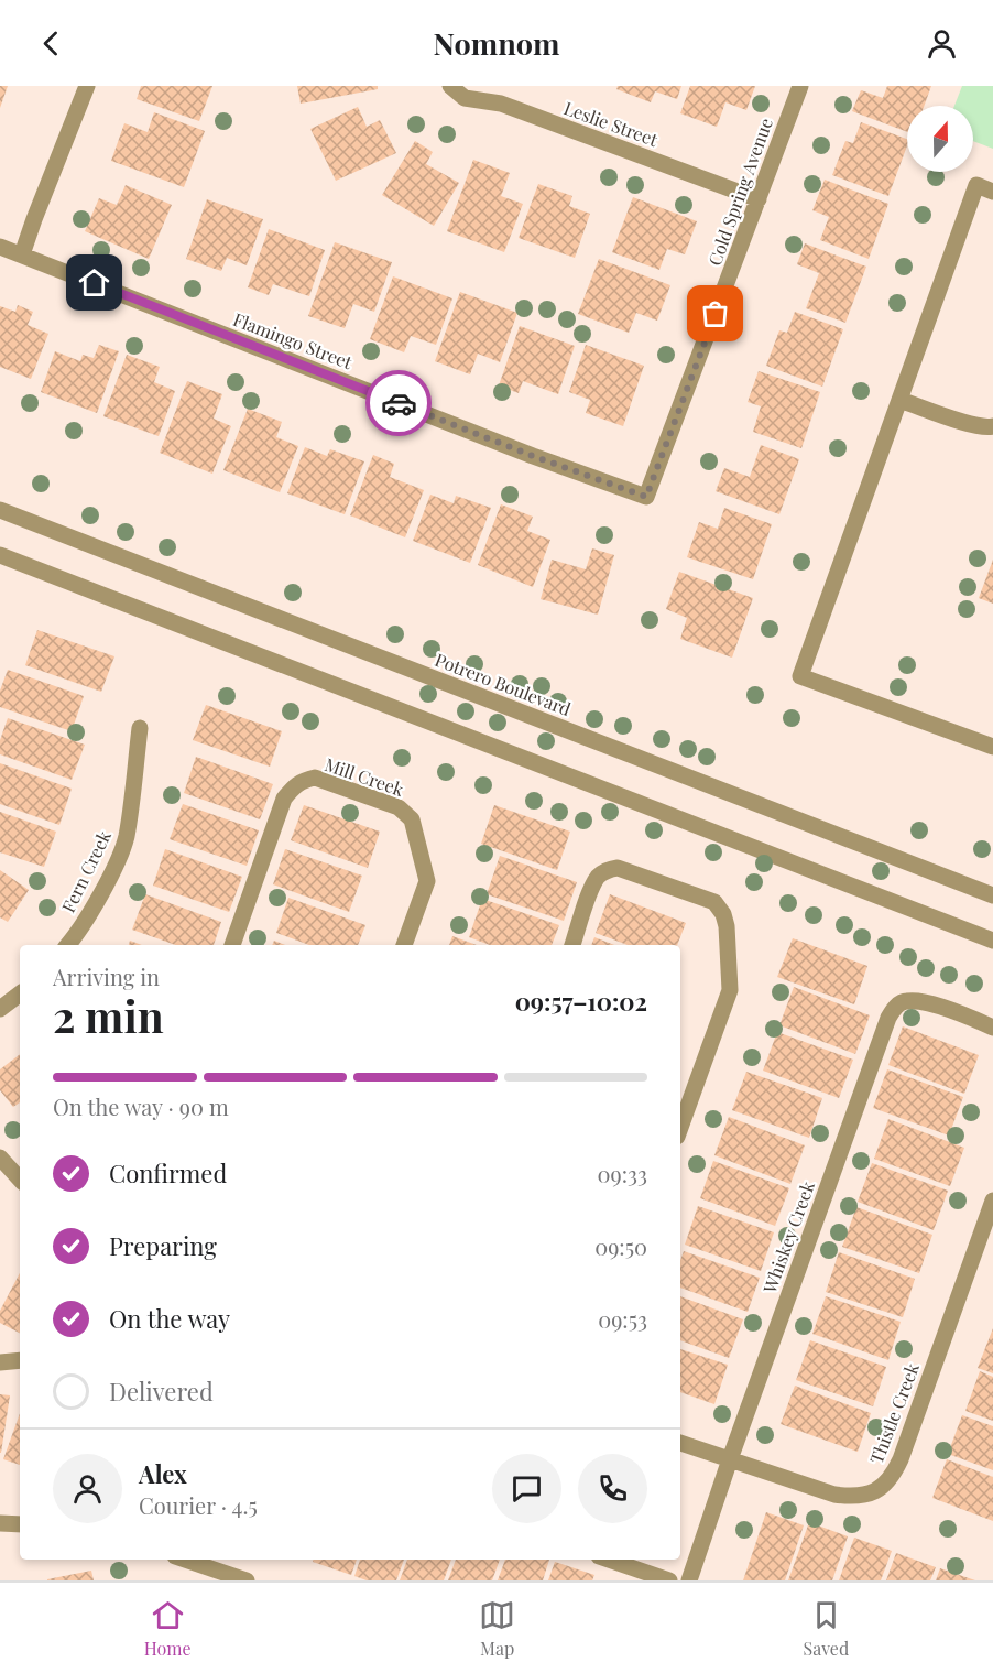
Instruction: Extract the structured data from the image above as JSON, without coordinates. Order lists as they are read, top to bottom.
{
  "streets": {
    "street": [
      "Leslie Street",
      "Cold Spring Avenue",
      "Flamingo Street",
      "Potrero Boulevard",
      "Mill Creek",
      "Fern Creek",
      "Whiskey Creek",
      "Thistle Creek"
    ]
  },
  "crossings": [
    ["Leslie Street", "Cold Spring Avenue"],
    ["Cold Spring Avenue", "Flamingo Street"],
    ["Whiskey Creek", "Thistle Creek"]
  ],
  "north": "top",
  "page": {
    "header": "Nomnom",
    "heading": ["2 min", "Arriving in", "09:57–10:02"],
    "panel": ["Alex", "Courier · 4.5"],
    "bar": "On the way · 90 m",
    "list": [
      ["Confirmed", "09:33"],
      ["Preparing", "09:50"],
      ["On the way", "09:53"],
      "Delivered"
    ],
    "tabs": ["Home", "Map", "Saved"]
  }
}
